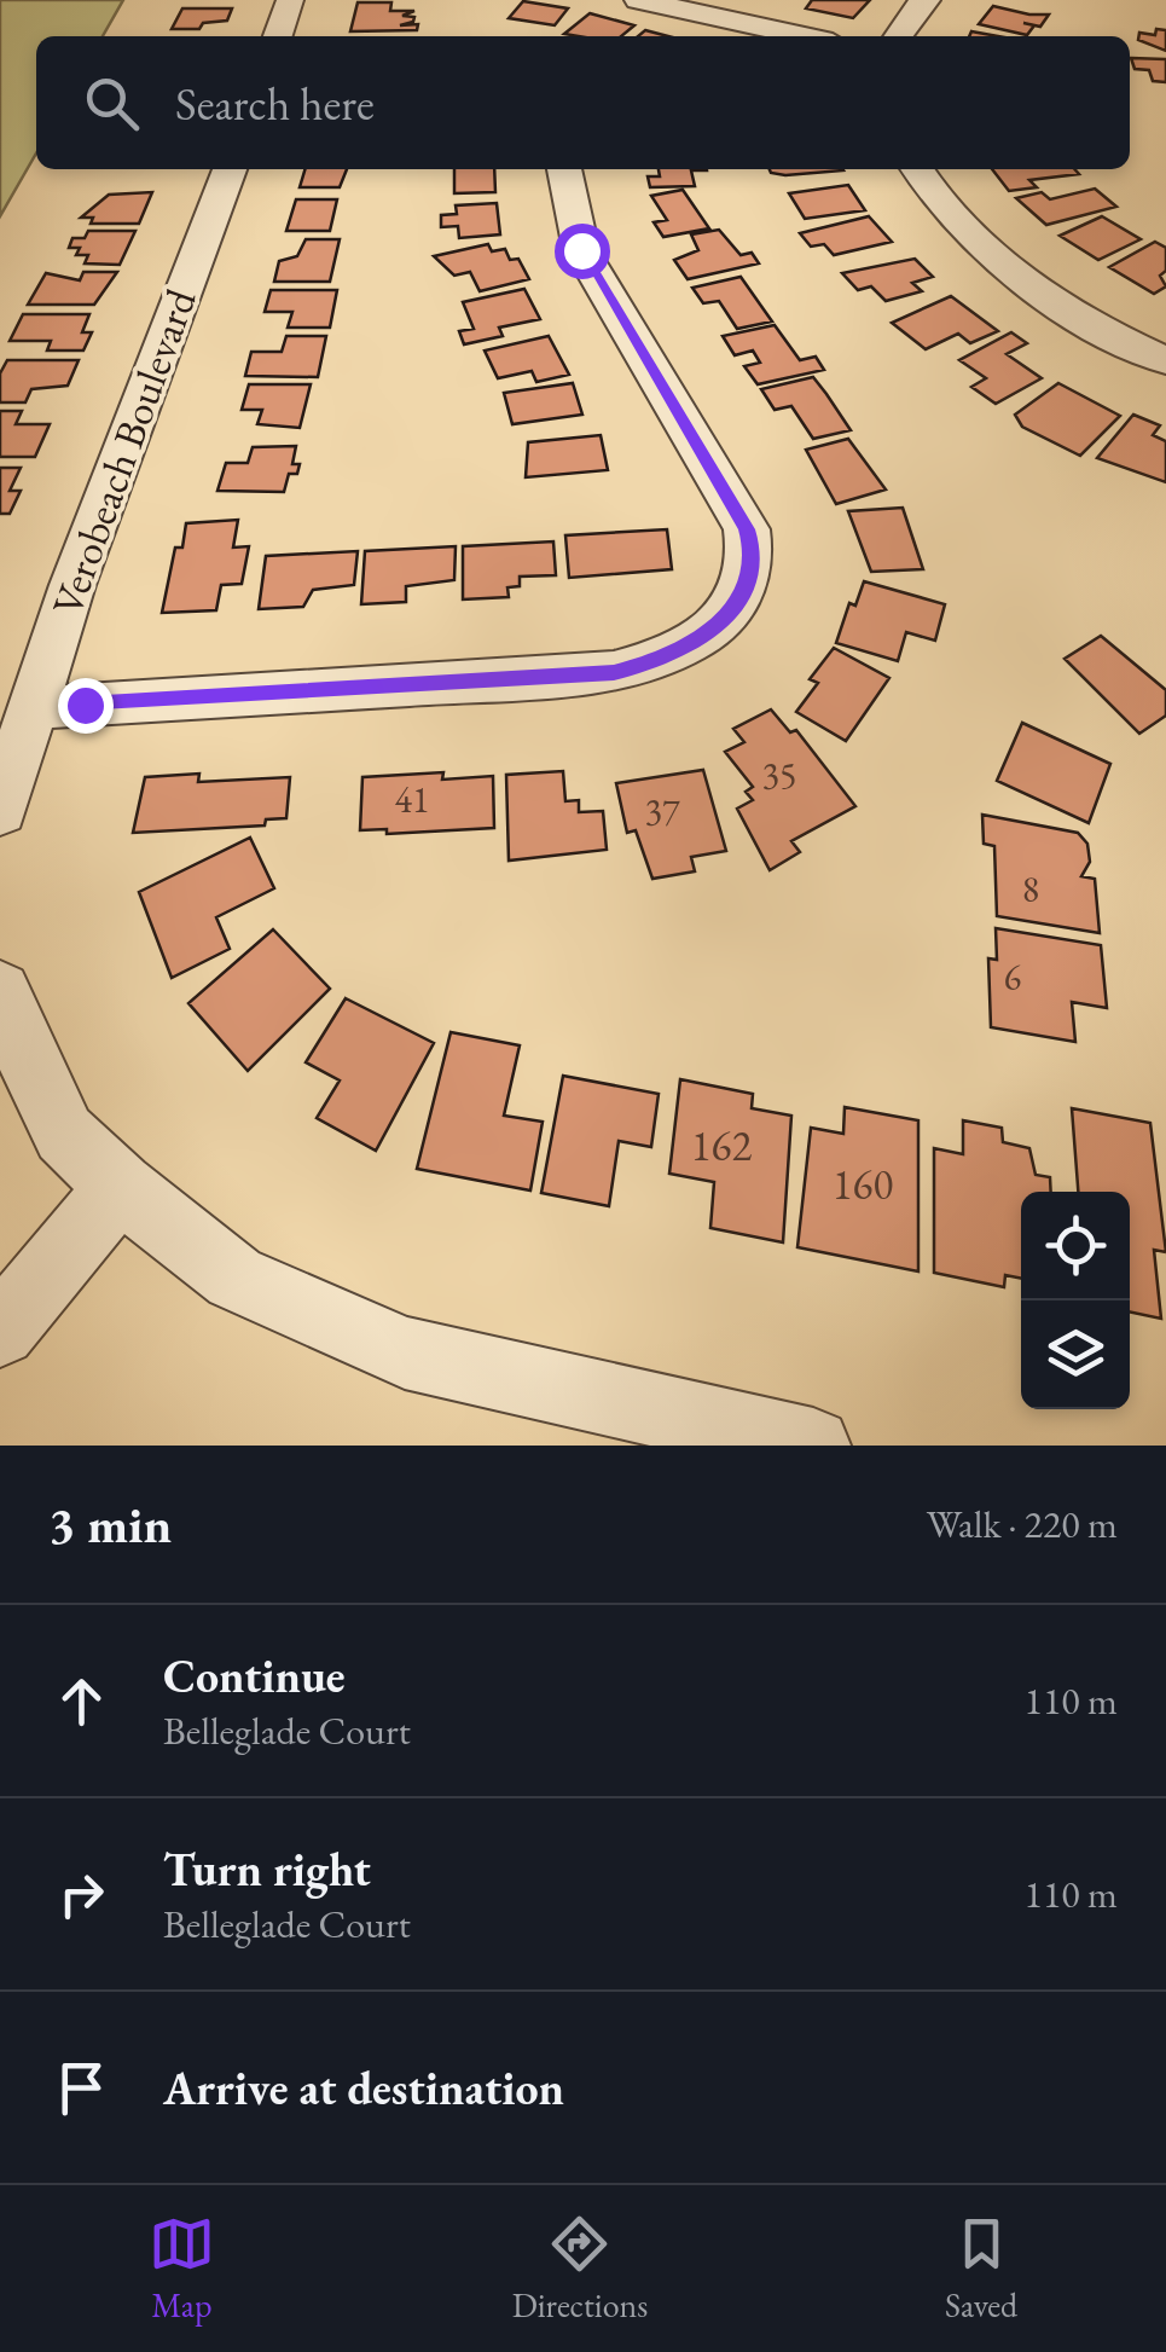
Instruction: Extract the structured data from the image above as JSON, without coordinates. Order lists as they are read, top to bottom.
{
  "streets": {
    "street": ["Verobeach Boulevard"]
  },
  "house_numbers": [
    "35",
    "41",
    "37",
    "8",
    "6",
    "162",
    "160"
  ],
  "page": {
    "search": "Search here",
    "heading": ["3 min", "Walk · 220 m"],
    "list": [
      ["Continue", "Belleglade Court", "110 m"],
      ["Turn right", "Belleglade Court", "110 m"],
      "Arrive at destination"
    ],
    "nav": ["Map", "Directions", "Saved"]
  }
}
